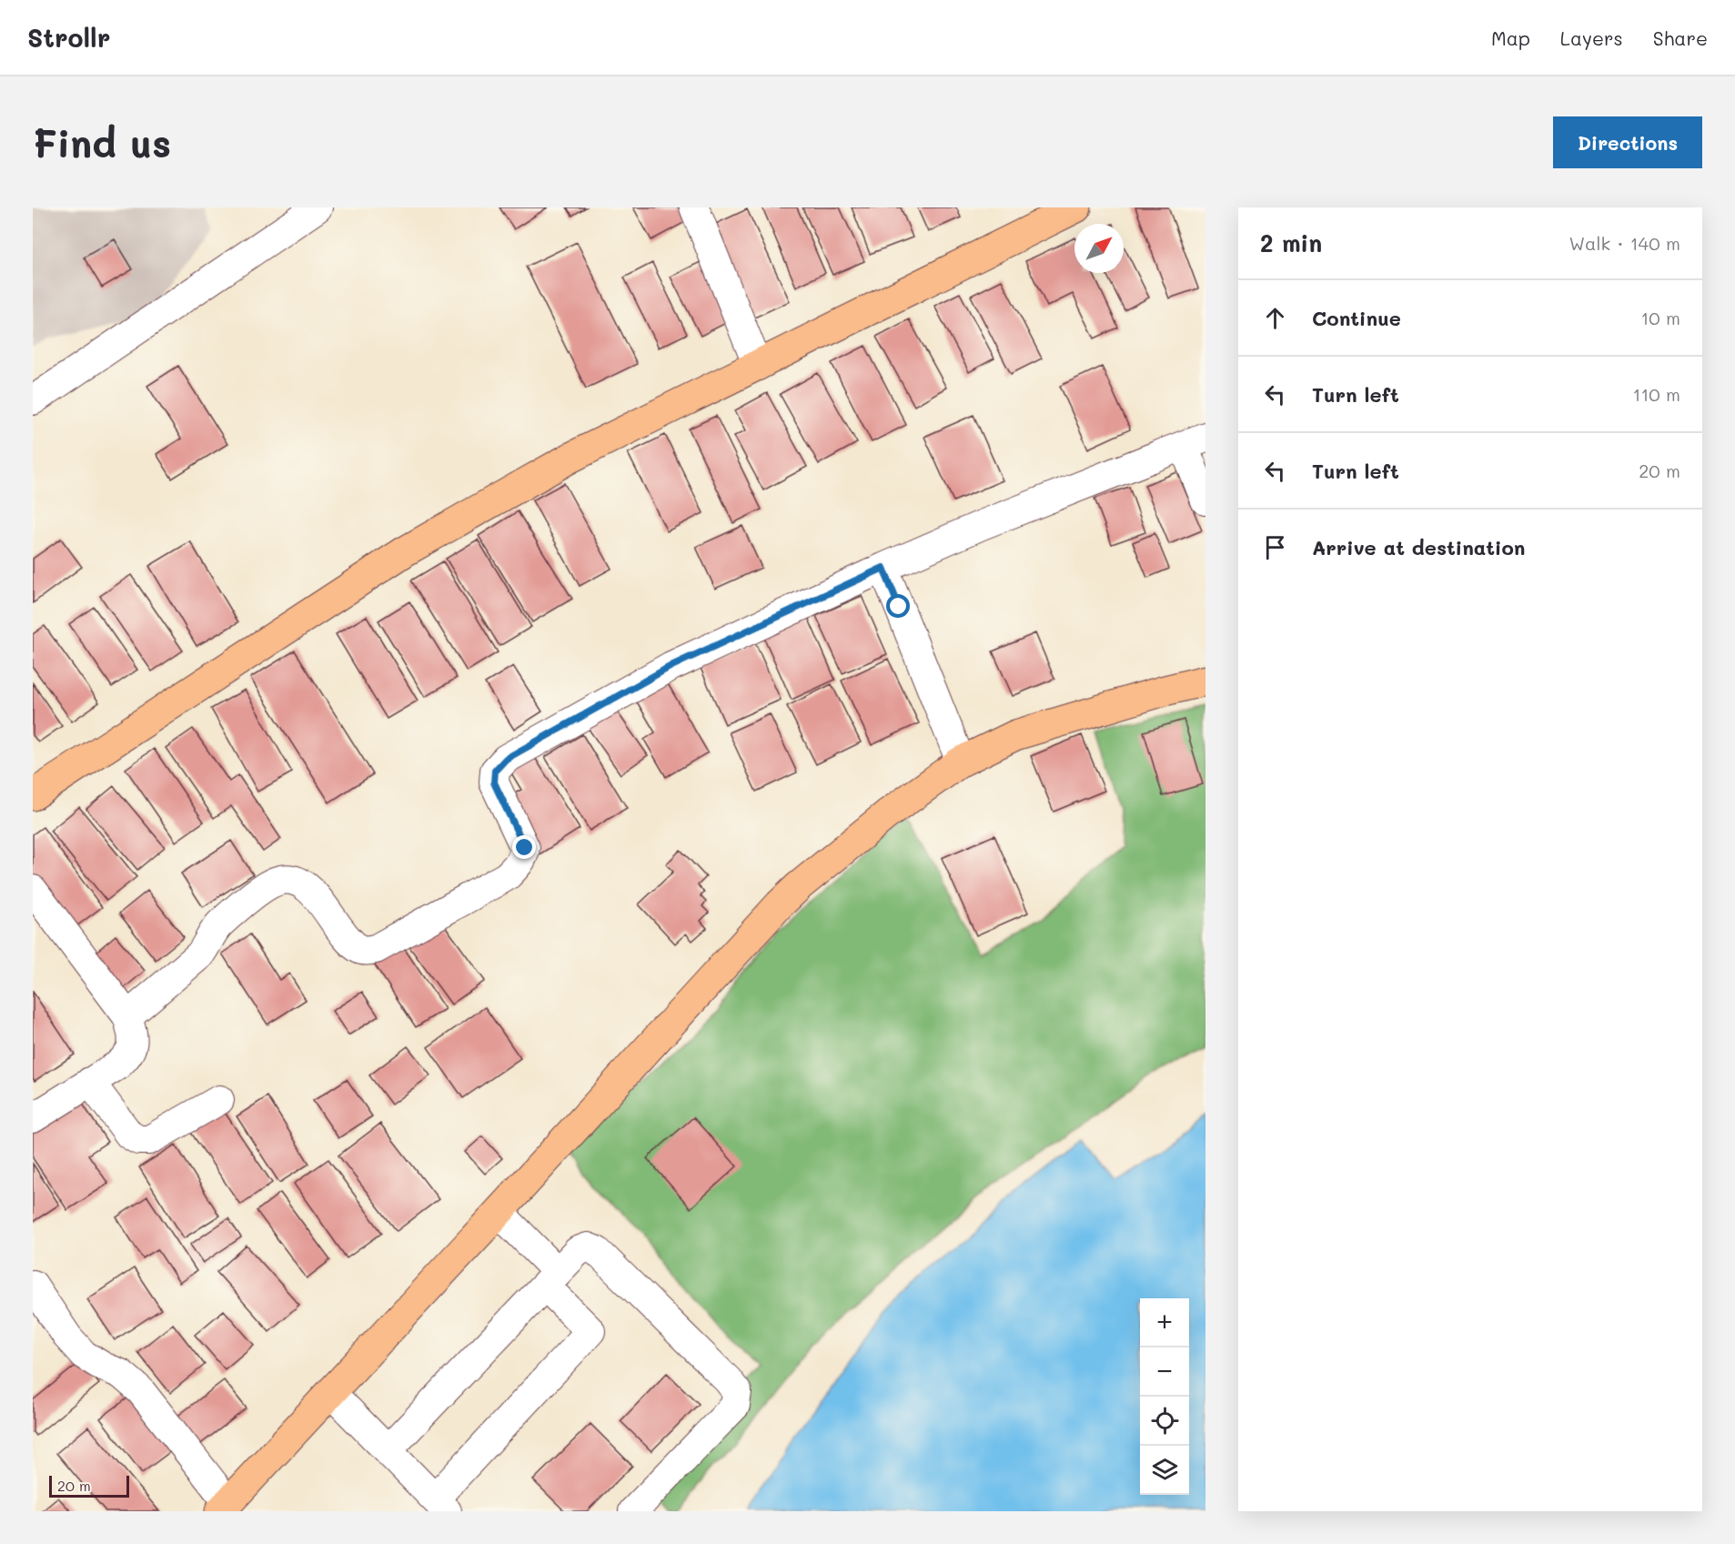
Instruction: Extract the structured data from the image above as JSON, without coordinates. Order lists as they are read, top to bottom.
{
  "scale_bar": "20 m",
  "north": "top right",
  "page": {
    "header": "Strollr",
    "nav": ["Map", "Layers", "Share"],
    "buttons": "Directions",
    "title": "Find us",
    "heading": ["2 min", "Walk · 140 m"],
    "list": [
      ["Continue", "10 m"],
      ["Turn left", "110 m"],
      ["Turn left", "20 m"],
      "Arrive at destination"
    ],
    "map_buttons": ["+", "−"],
    "scale": "20 m"
  }
}
